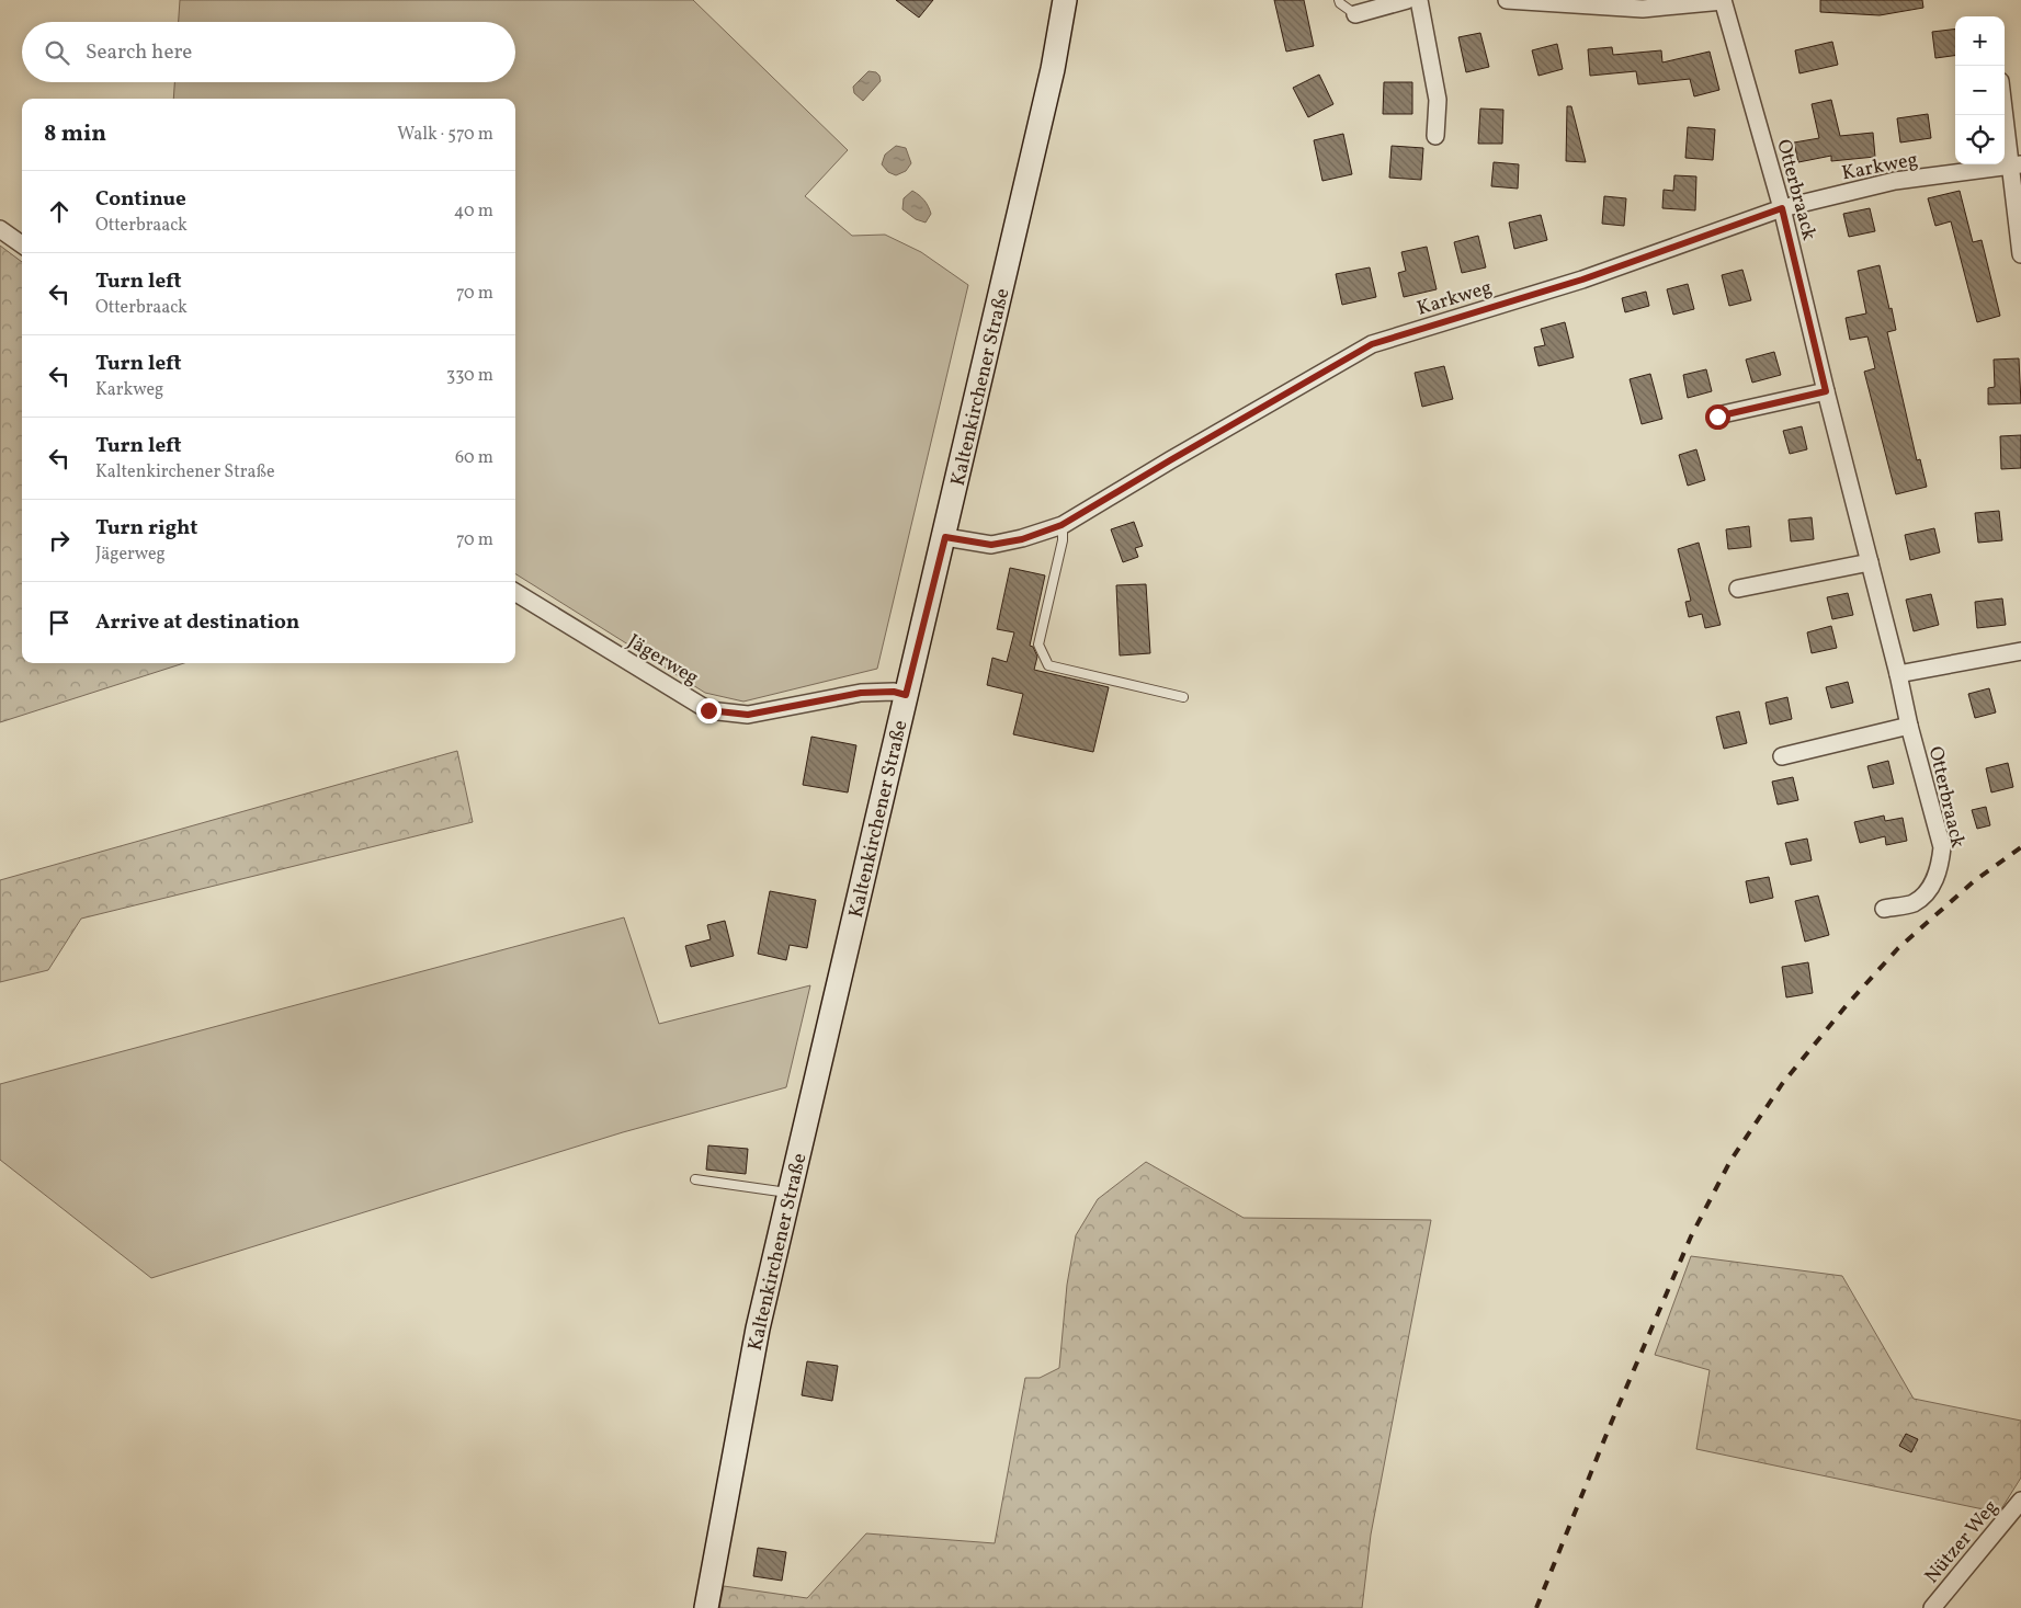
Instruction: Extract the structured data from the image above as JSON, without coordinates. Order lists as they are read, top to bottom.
{
  "streets": {
    "main road": ["Kaltenkirchener Straße"],
    "street": [
      "Karkweg",
      "Otterbraack",
      "Jägerweg",
      "Nützer Weg"
    ]
  },
  "crossings": [
    ["Karkweg", "Otterbraack"],
    ["Karkweg", "Kaltenkirchener Straße"],
    ["Kaltenkirchener Straße", "Jägerweg"]
  ],
  "page": {
    "map_buttons": ["+", "−"],
    "search": "Search here",
    "heading": ["8 min", "Walk · 570 m"],
    "list": [
      ["Continue", "Otterbraack", "40 m"],
      ["Turn left", "Otterbraack", "70 m"],
      ["Turn left", "Karkweg", "330 m"],
      ["Turn left", "Kaltenkirchener Straße", "60 m"],
      ["Turn right", "Jägerweg", "70 m"],
      "Arrive at destination"
    ]
  }
}
